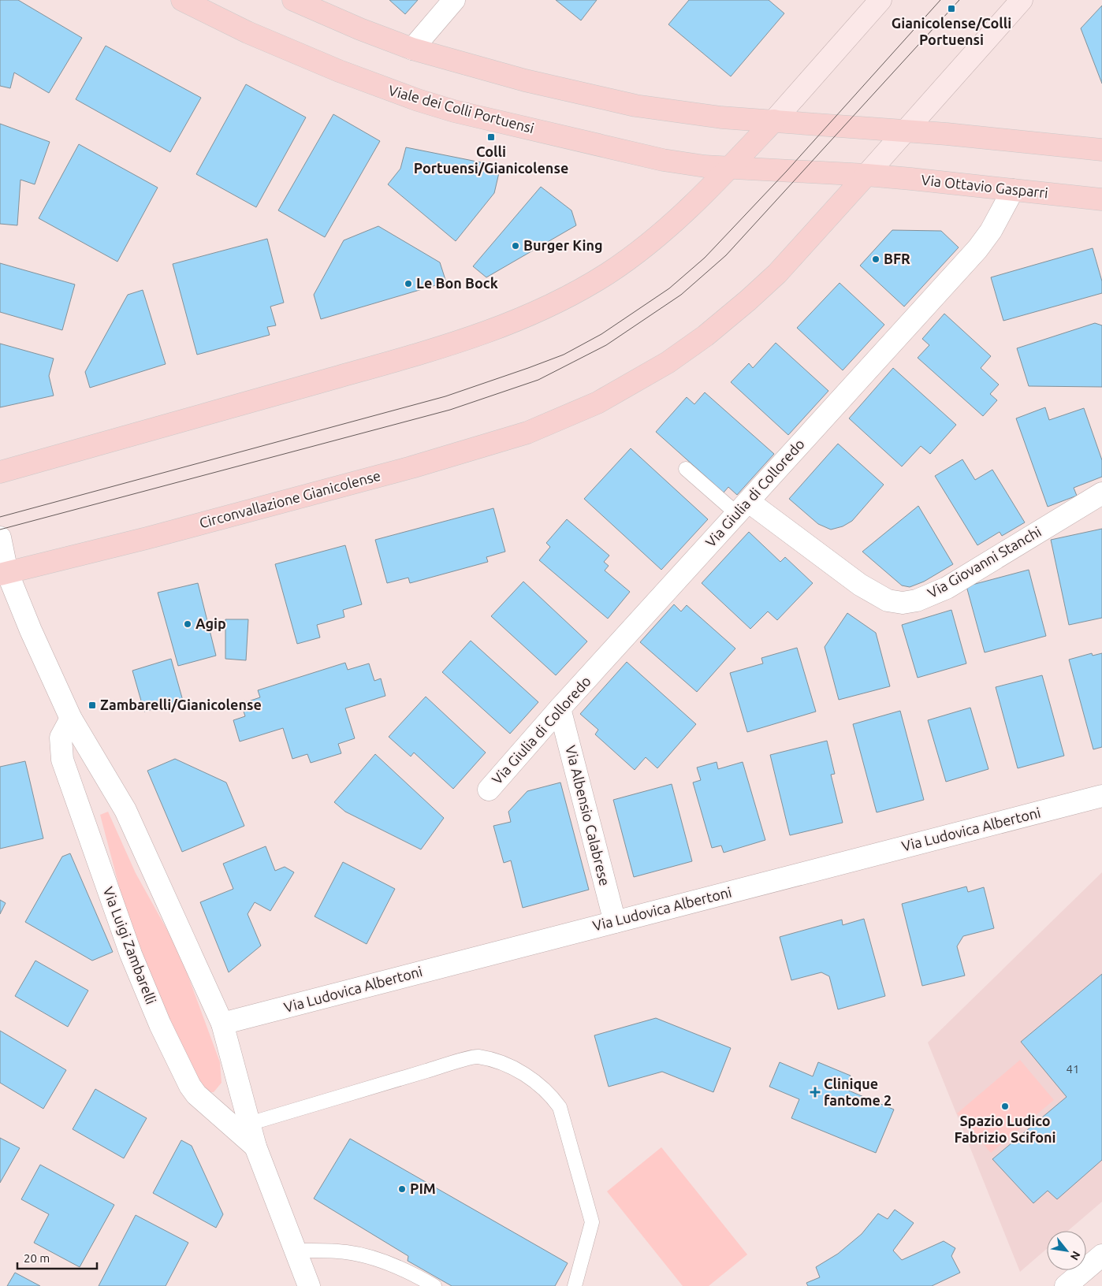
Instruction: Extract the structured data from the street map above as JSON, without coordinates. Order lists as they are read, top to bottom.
{
  "streets": {
    "main road": ["Viale dei Colli Portuensi", "Via Ottavio Gasparri", "Circonvallazione Gianicolense"],
    "street": [
      "Via Giulia di Colloredo",
      "Via Giovanni Stanchi",
      "Via Albensio Calabrese",
      "Via Ludovica Albertoni",
      "Via Luigi Zambarelli"
    ]
  },
  "crossings": [
    ["Via Ottavio Gasparri", "Via Giulia di Colloredo"],
    ["Via Ottavio Gasparri", "Circonvallazione Gianicolense"],
    ["Via Giulia di Colloredo", "Via Giovanni Stanchi"],
    ["Via Giulia di Colloredo", "Via Albensio Calabrese"],
    ["Circonvallazione Gianicolense", "Via Luigi Zambarelli"],
    ["Via Albensio Calabrese", "Via Ludovica Albertoni"],
    ["Via Ludovica Albertoni", "Via Luigi Zambarelli"]
  ],
  "places": {
    "transit": ["Gianicolense/Colli Portuensi", "Colli Portuensi/Gianicolense", "Zambarelli/Gianicolense"],
    "other": [
      "Burger King",
      "BFR",
      "Le Bon Bock",
      "Agip",
      "Spazio Ludico Fabrizio Scifoni",
      "PIM"
    ],
    "health": ["Clinique fantome 2"]
  },
  "house_numbers": ["41"],
  "scale_bar": "20 m",
  "north": "bottom right"
}
